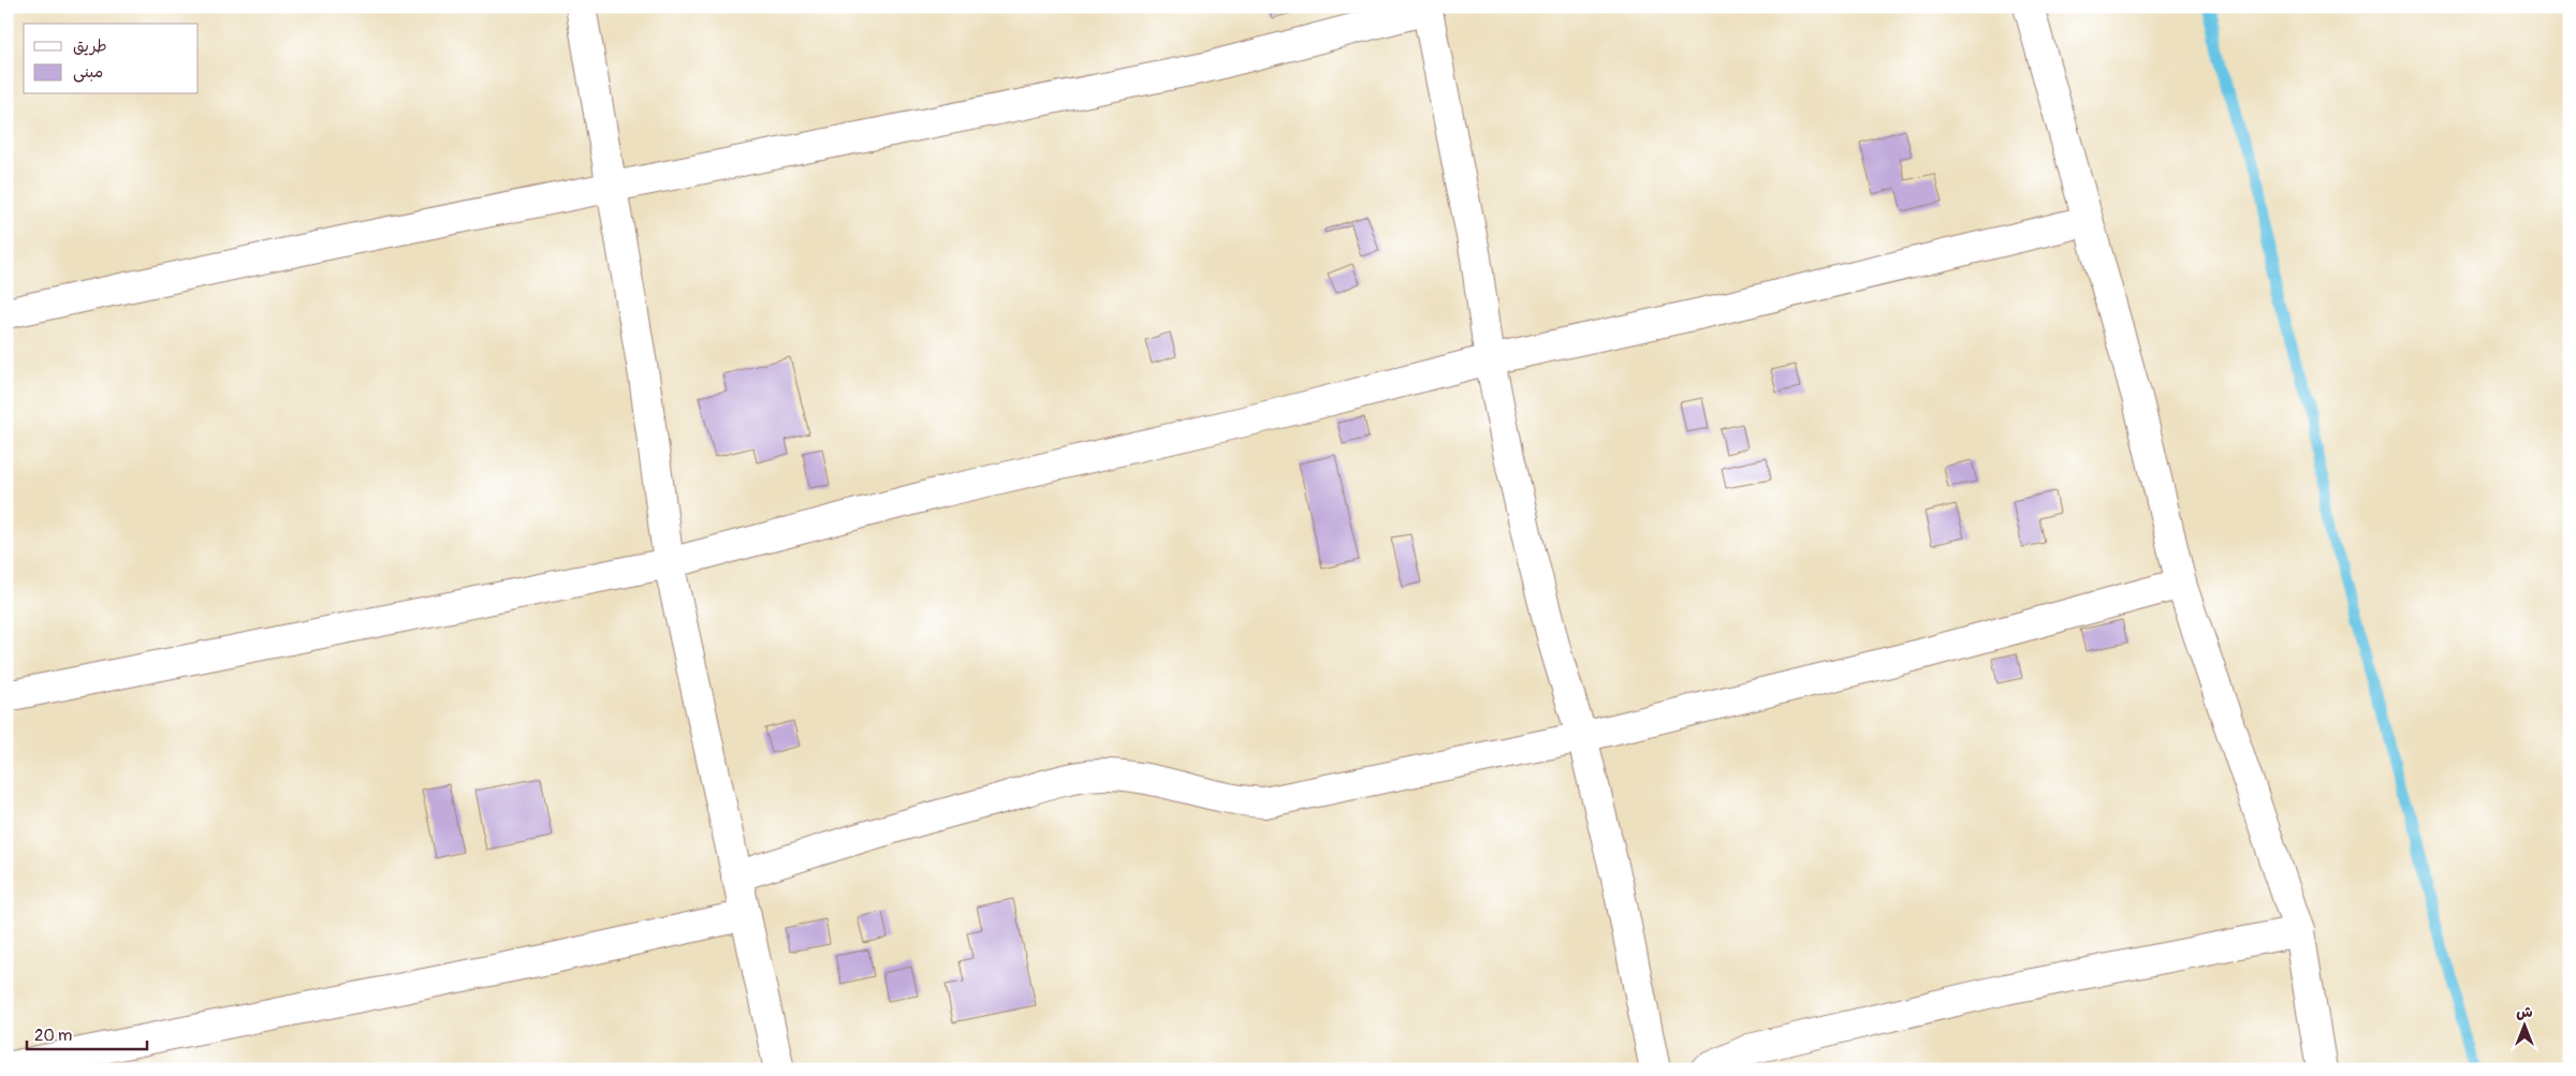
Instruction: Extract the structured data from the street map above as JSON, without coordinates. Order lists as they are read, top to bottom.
{
  "legend": ["طريق", "مبنى"],
  "scale_bar": "20 m",
  "north": "top"
}
